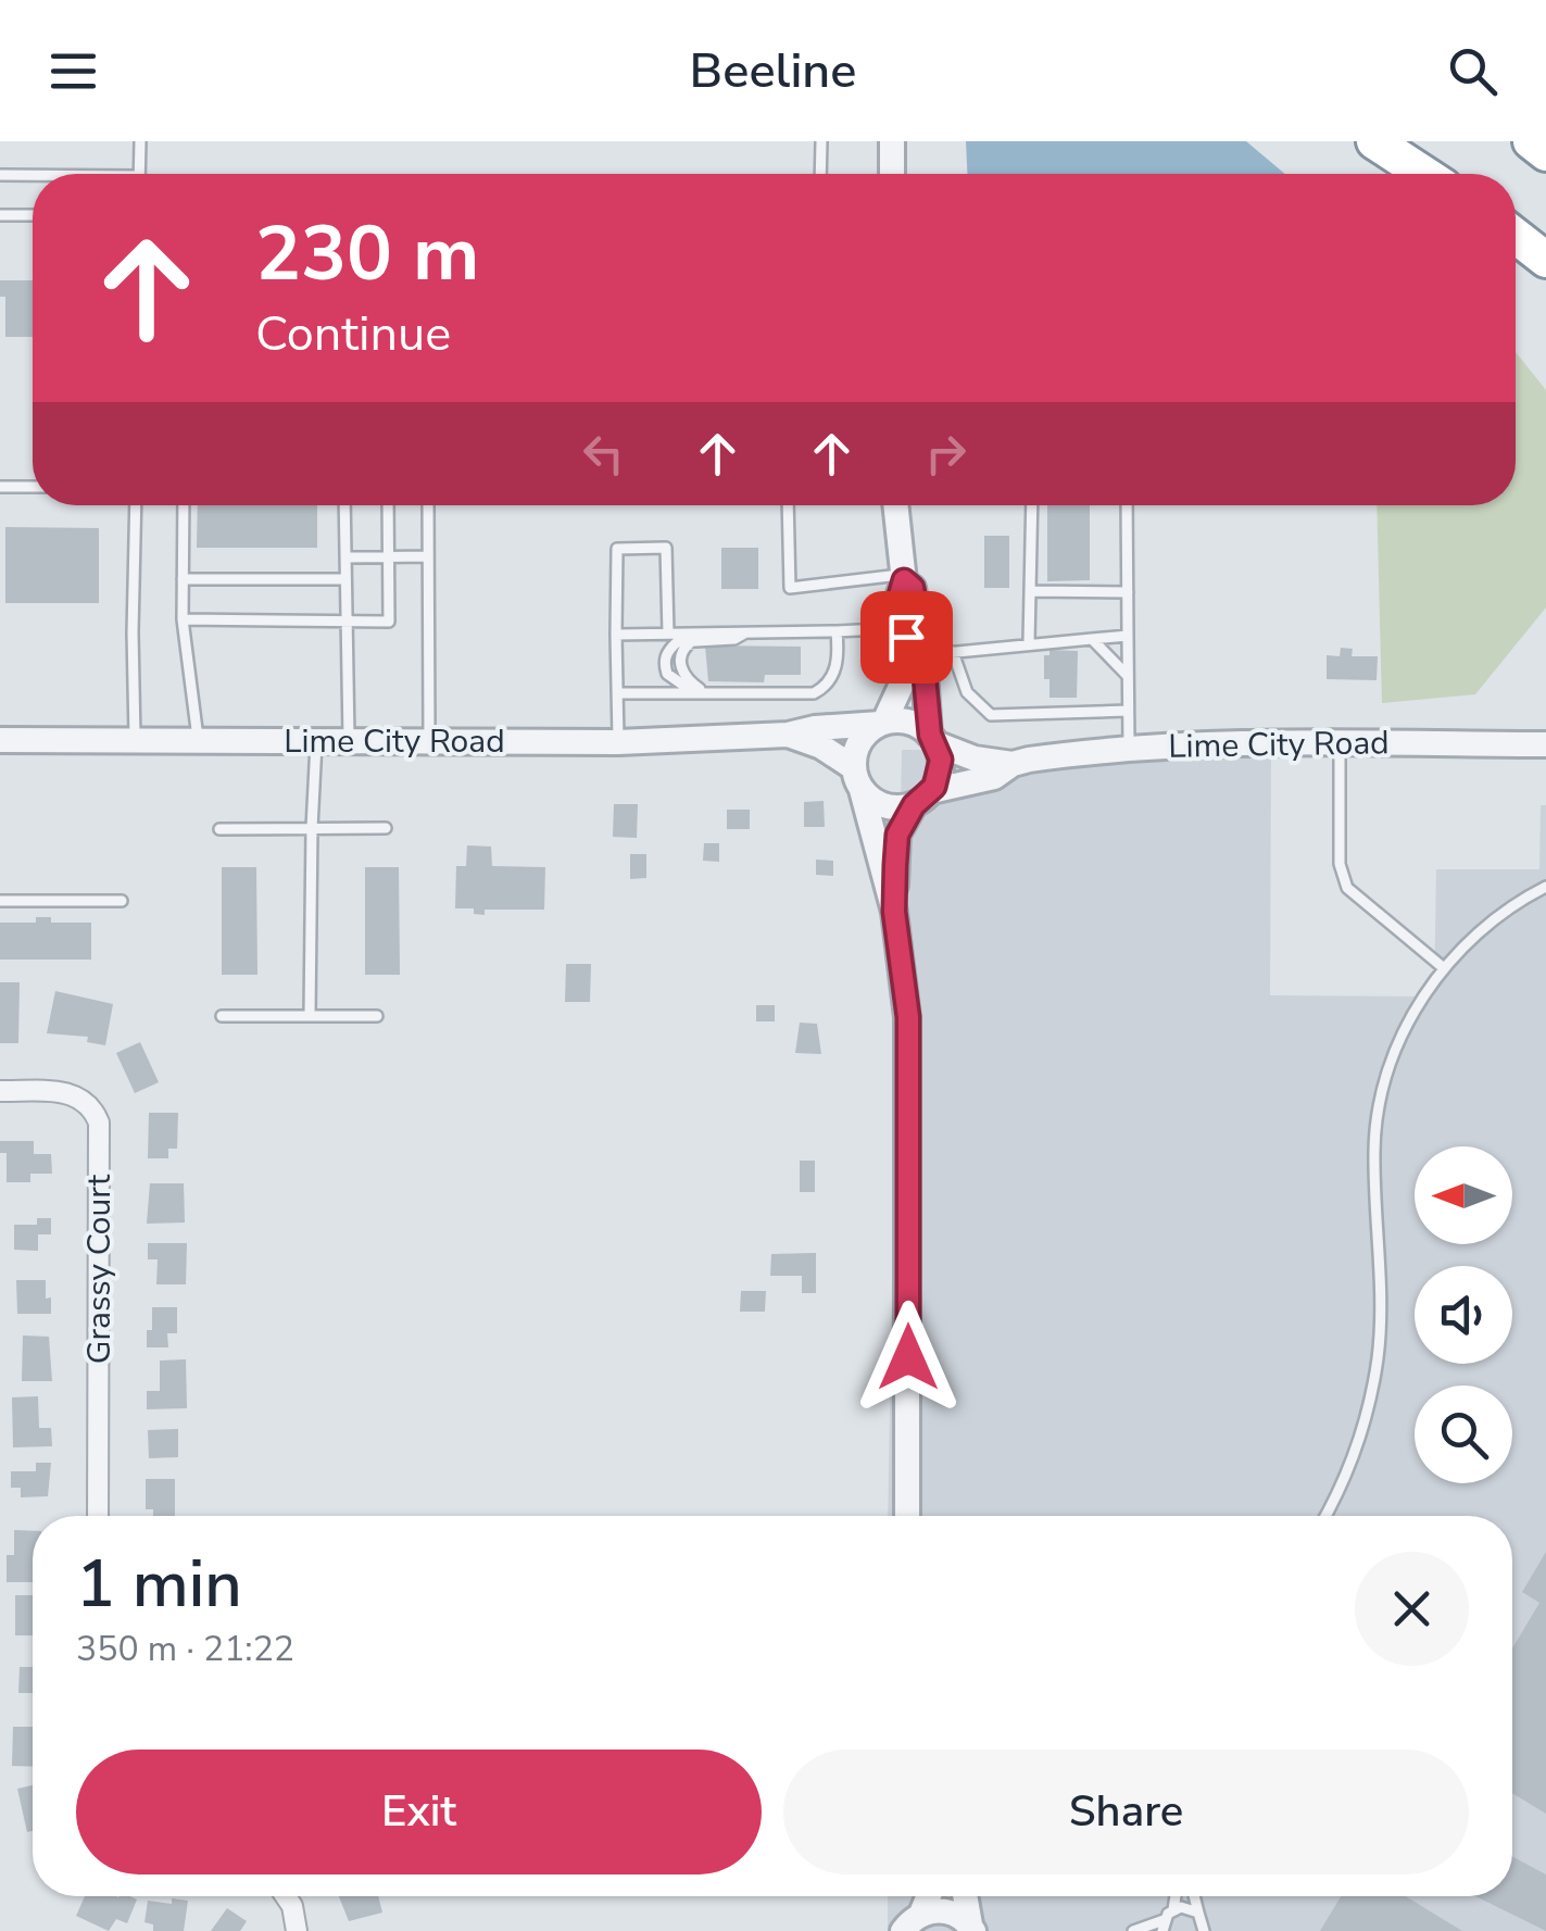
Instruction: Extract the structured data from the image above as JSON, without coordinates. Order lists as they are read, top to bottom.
{
  "streets": {
    "street": ["Lime City Road", "Grassy Court"]
  },
  "north": "left",
  "page": {
    "header": "Beeline",
    "turn": ["230 m", "Continue"],
    "heading": ["1 min", "350 m · 21:22"],
    "buttons": ["Exit", "Share"]
  }
}
